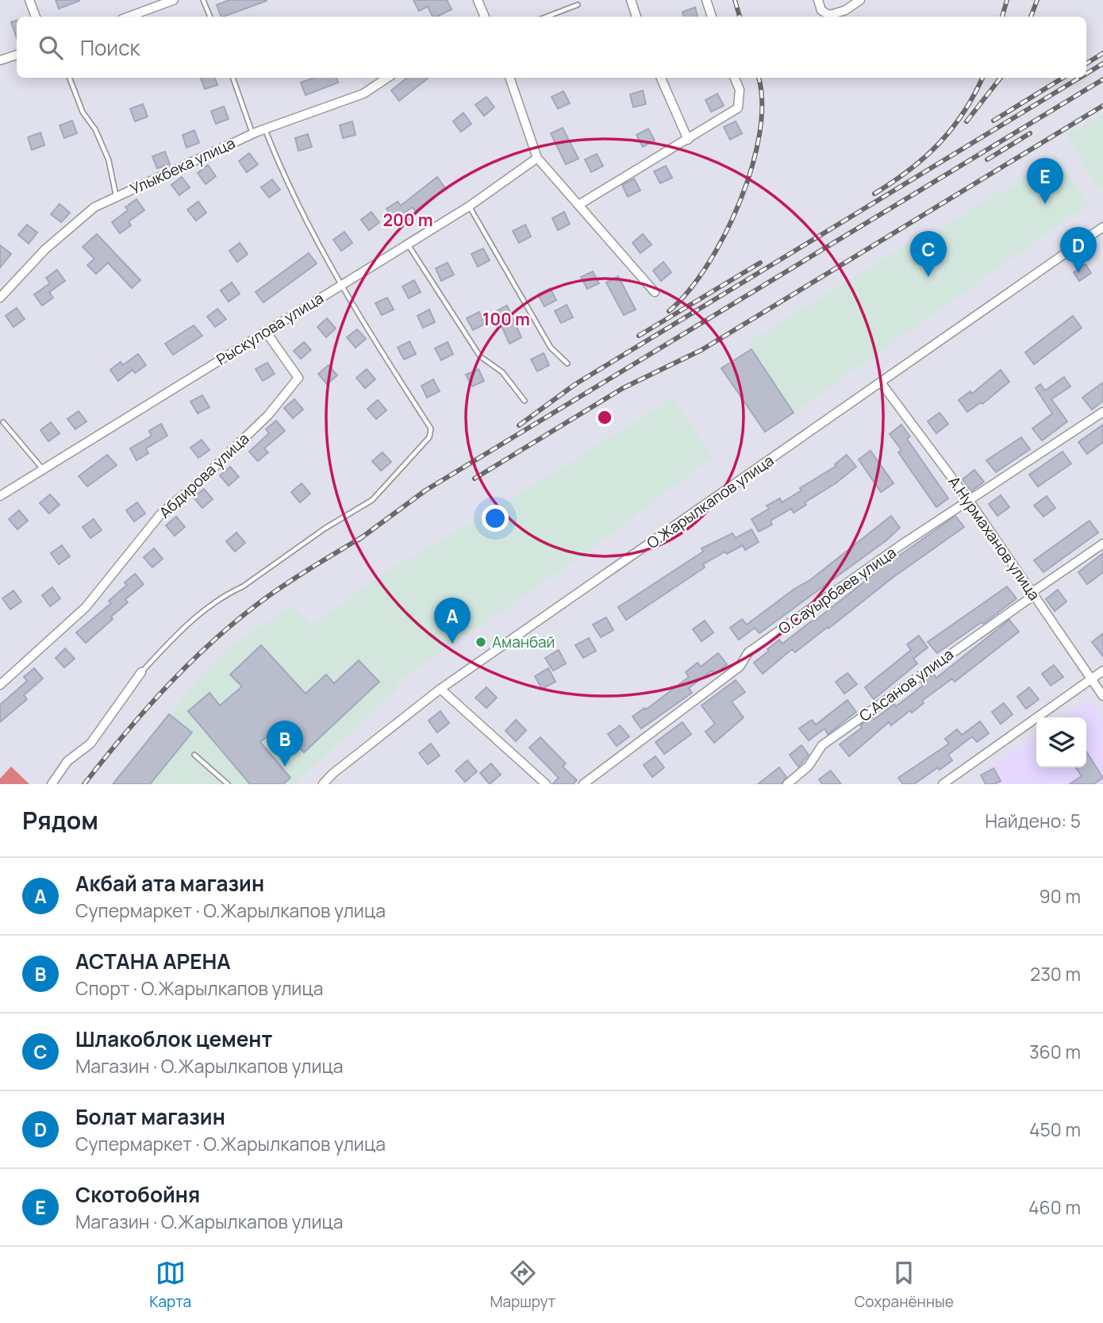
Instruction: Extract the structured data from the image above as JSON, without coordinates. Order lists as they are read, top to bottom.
{
  "streets": {
    "street": [
      "Улыкбека улица",
      "Рыскулова улица",
      "Абдирова улица",
      "О.Жарылкапов улица",
      "А.Нурмаханов улица",
      "О.Сауырбаев улица",
      "С.Асанов улица"
    ]
  },
  "crossings": [
    ["Рыскулова улица", "Абдирова улица"],
    ["О.Жарылкапов улица", "А.Нурмаханов улица"],
    ["А.Нурмаханов улица", "О.Сауырбаев улица"],
    ["А.Нурмаханов улица", "С.Асанов улица"]
  ],
  "places": ["Аманбай"],
  "page": {
    "search": "Поиск",
    "pins": [
      "E",
      "D",
      "C",
      "A",
      "B"
    ],
    "heading": ["Рядом", "Найдено: 5"],
    "list": [
      {
        "mark": "A",
        "name": "Акбай ата магазин",
        "note": "Супермаркет · О.Жарылкапов улица",
        "value": "90 m"
      },
      {
        "mark": "B",
        "name": "АСТАНА АРЕНА",
        "note": "Спорт · О.Жарылкапов улица",
        "value": "230 m"
      },
      {
        "mark": "C",
        "name": "Шлакоблок цемент",
        "note": "Магазин · О.Жарылкапов улица",
        "value": "360 m"
      },
      {
        "mark": "D",
        "name": "Болат магазин",
        "note": "Супермаркет · О.Жарылкапов улица",
        "value": "450 m"
      },
      {
        "mark": "E",
        "name": "Скотобойня",
        "note": "Магазин · О.Жарылкапов улица",
        "value": "460 m"
      }
    ],
    "nav": ["Карта", "Маршрут", "Сохранённые"]
  },
  "rings": ["200 m", "100 m"]
}
